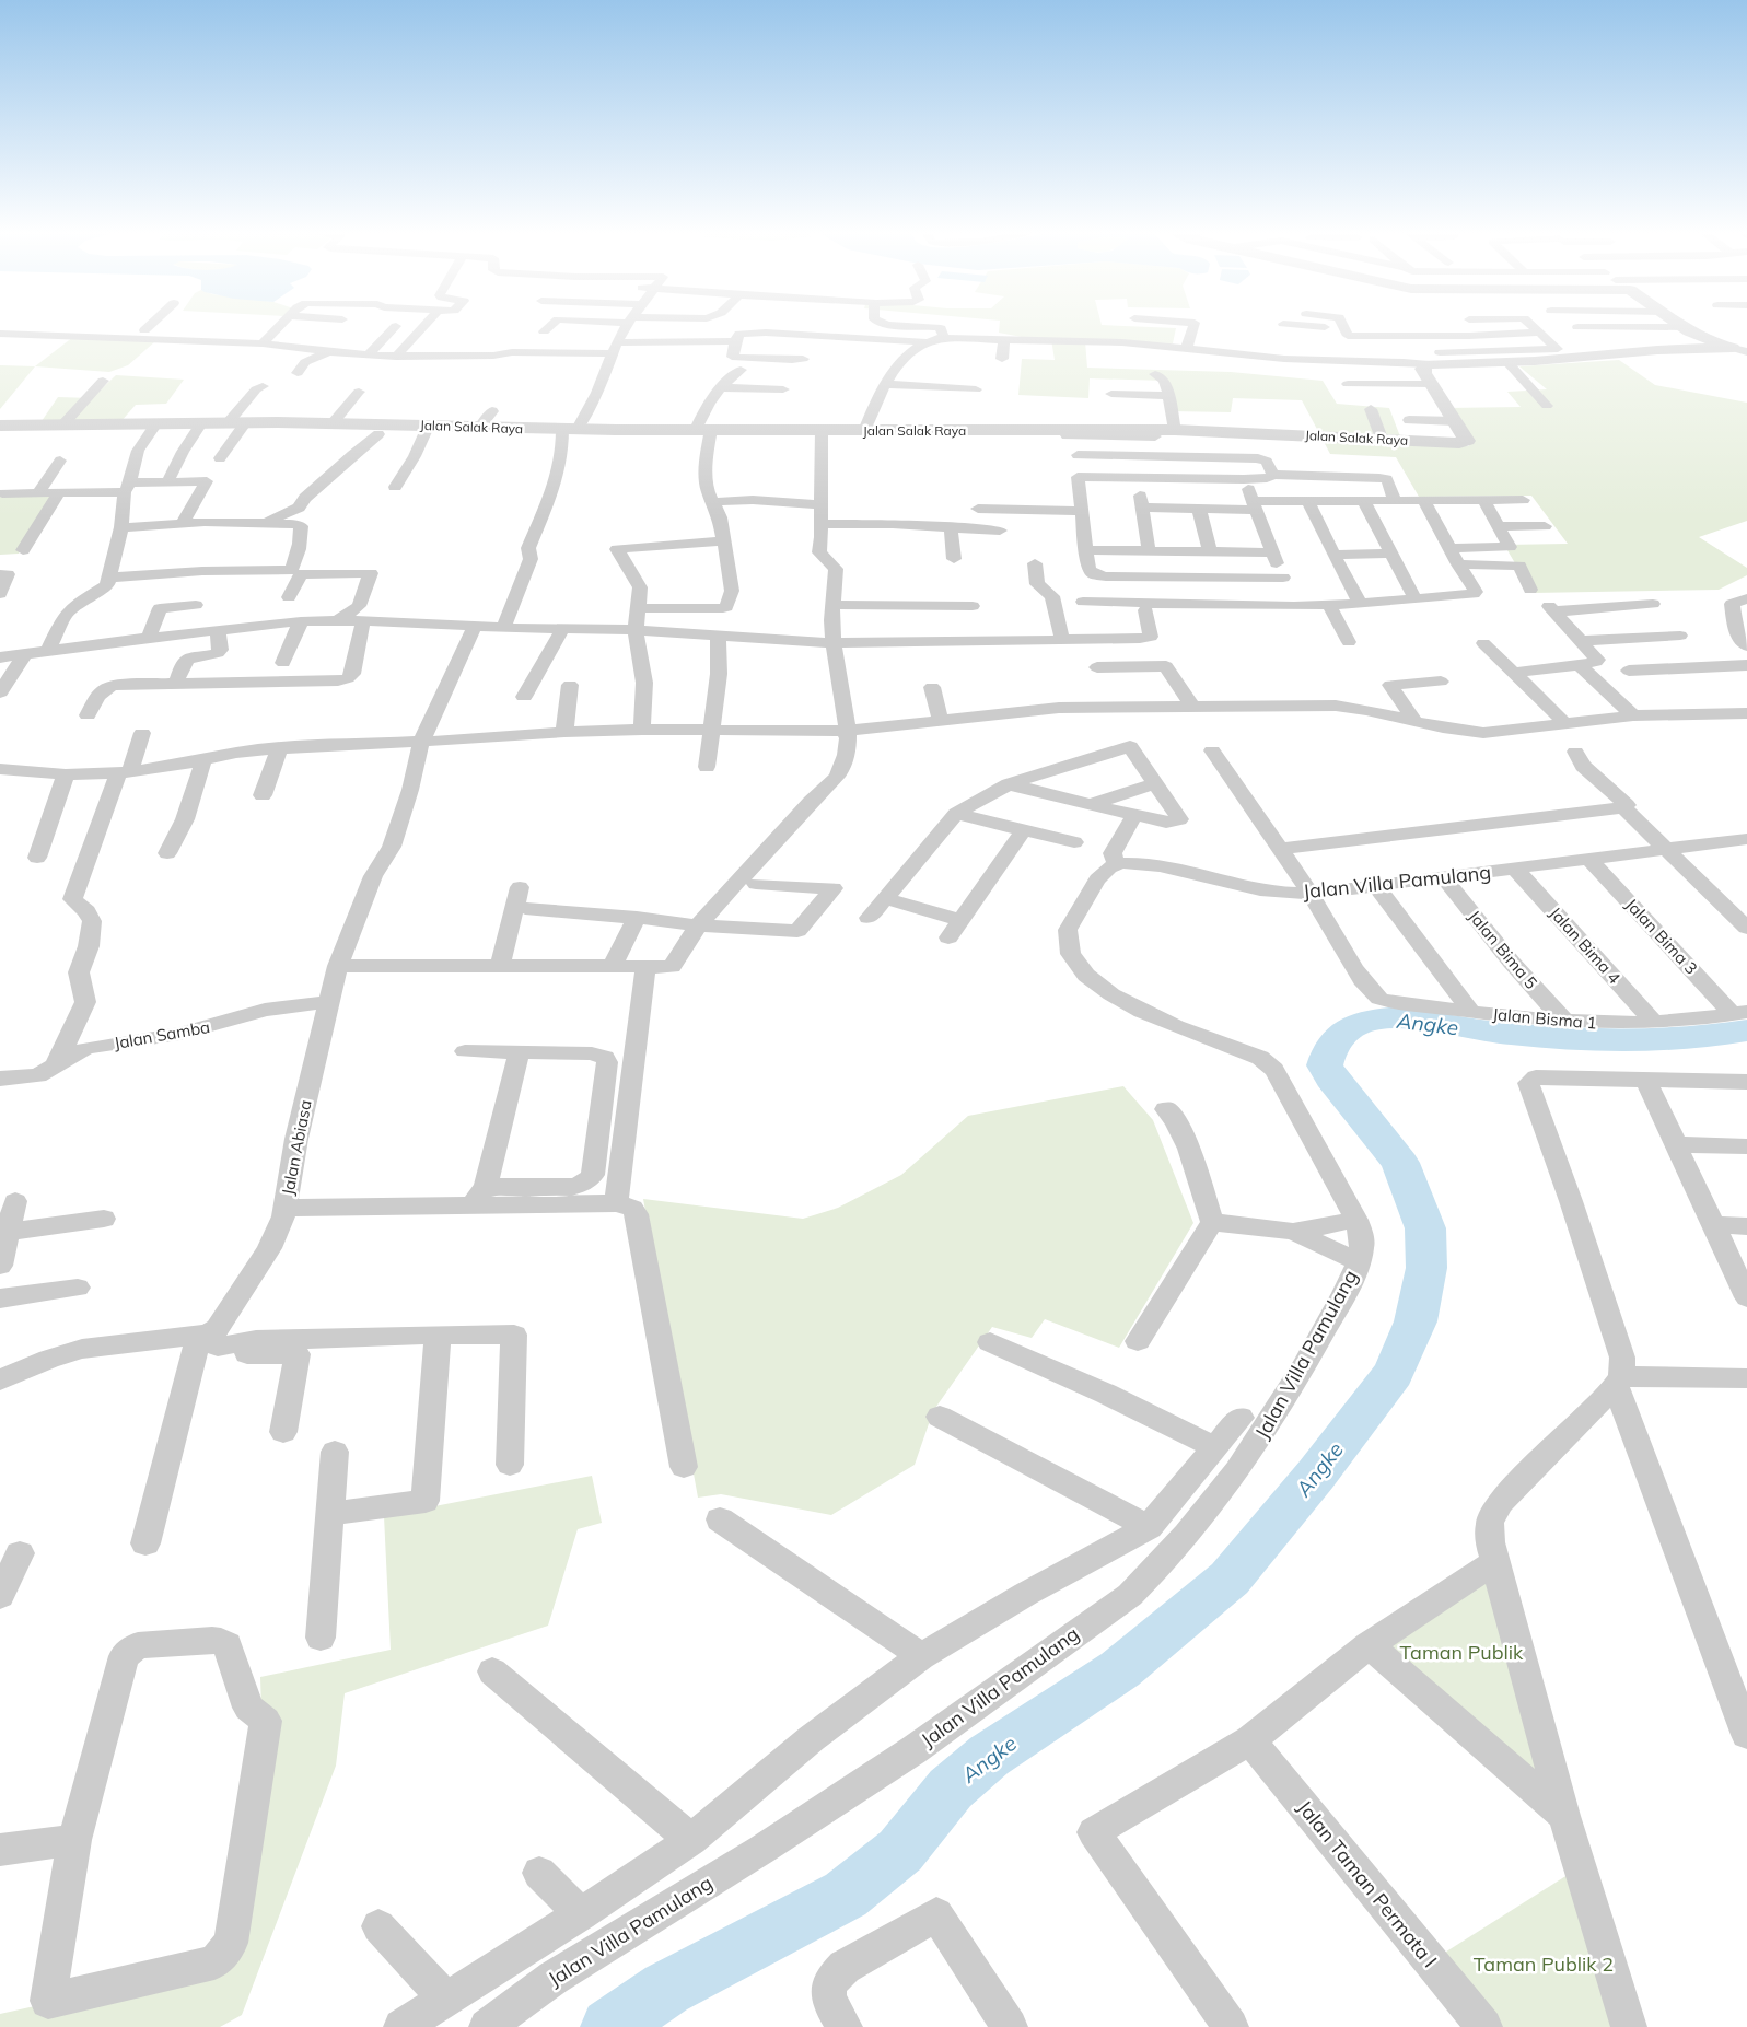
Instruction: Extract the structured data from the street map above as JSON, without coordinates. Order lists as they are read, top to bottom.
{
  "streets": {
    "street": [
      "Jalan Salak Raya",
      "Jalan Villa Pamulang",
      "Jalan Bima 3",
      "Jalan Bima 4",
      "Jalan Bima 5",
      "Jalan Bisma 1",
      "Jalan Samba",
      "Jalan Abiasa",
      "Jalan Taman Permata I"
    ]
  },
  "crossings": [
    ["Jalan Villa Pamulang", "Jalan Bima 3"],
    ["Jalan Villa Pamulang", "Jalan Bima 4"],
    ["Jalan Villa Pamulang", "Jalan Bima 5"],
    ["Jalan Villa Pamulang", "Jalan Bisma 1"],
    ["Jalan Bima 3", "Jalan Bisma 1"],
    ["Jalan Bima 4", "Jalan Bisma 1"],
    ["Jalan Bima 5", "Jalan Bisma 1"],
    ["Jalan Samba", "Jalan Abiasa"]
  ],
  "water": ["Angke"],
  "parks": ["Taman Publik", "Taman Publik 2"]
}
